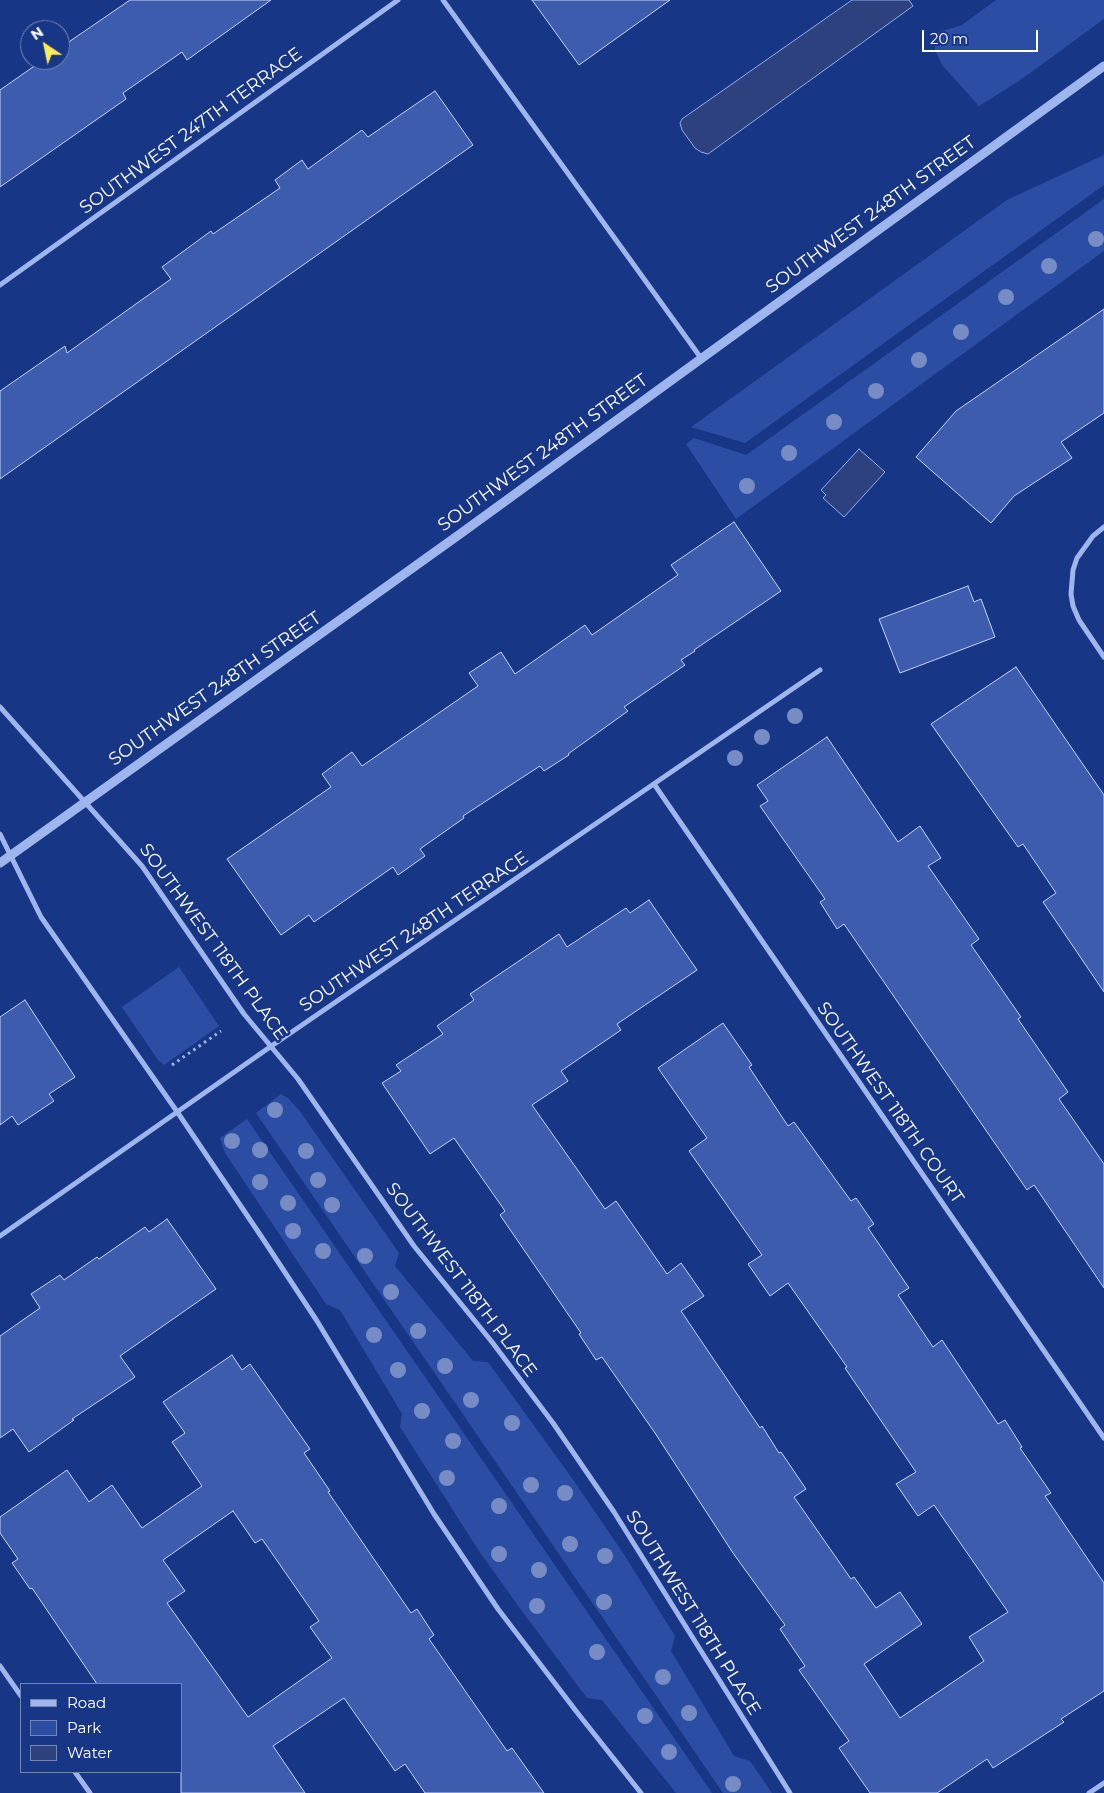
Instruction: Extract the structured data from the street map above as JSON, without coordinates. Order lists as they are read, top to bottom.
{
  "streets": {
    "street": [
      "SOUTHWEST 247TH TERRACE",
      "SOUTHWEST 248TH STREET",
      "SOUTHWEST 248TH TERRACE",
      "SOUTHWEST 118TH PLACE",
      "SOUTHWEST 118TH COURT"
    ]
  },
  "crossings": [
    ["SOUTHWEST 248TH STREET", "SOUTHWEST 118TH PLACE"],
    ["SOUTHWEST 248TH TERRACE", "SOUTHWEST 118TH PLACE"],
    ["SOUTHWEST 248TH TERRACE", "SOUTHWEST 118TH COURT"]
  ],
  "legend": ["Road", "Park", "Water"],
  "scale_bar": "20 m",
  "north": "top left"
}
